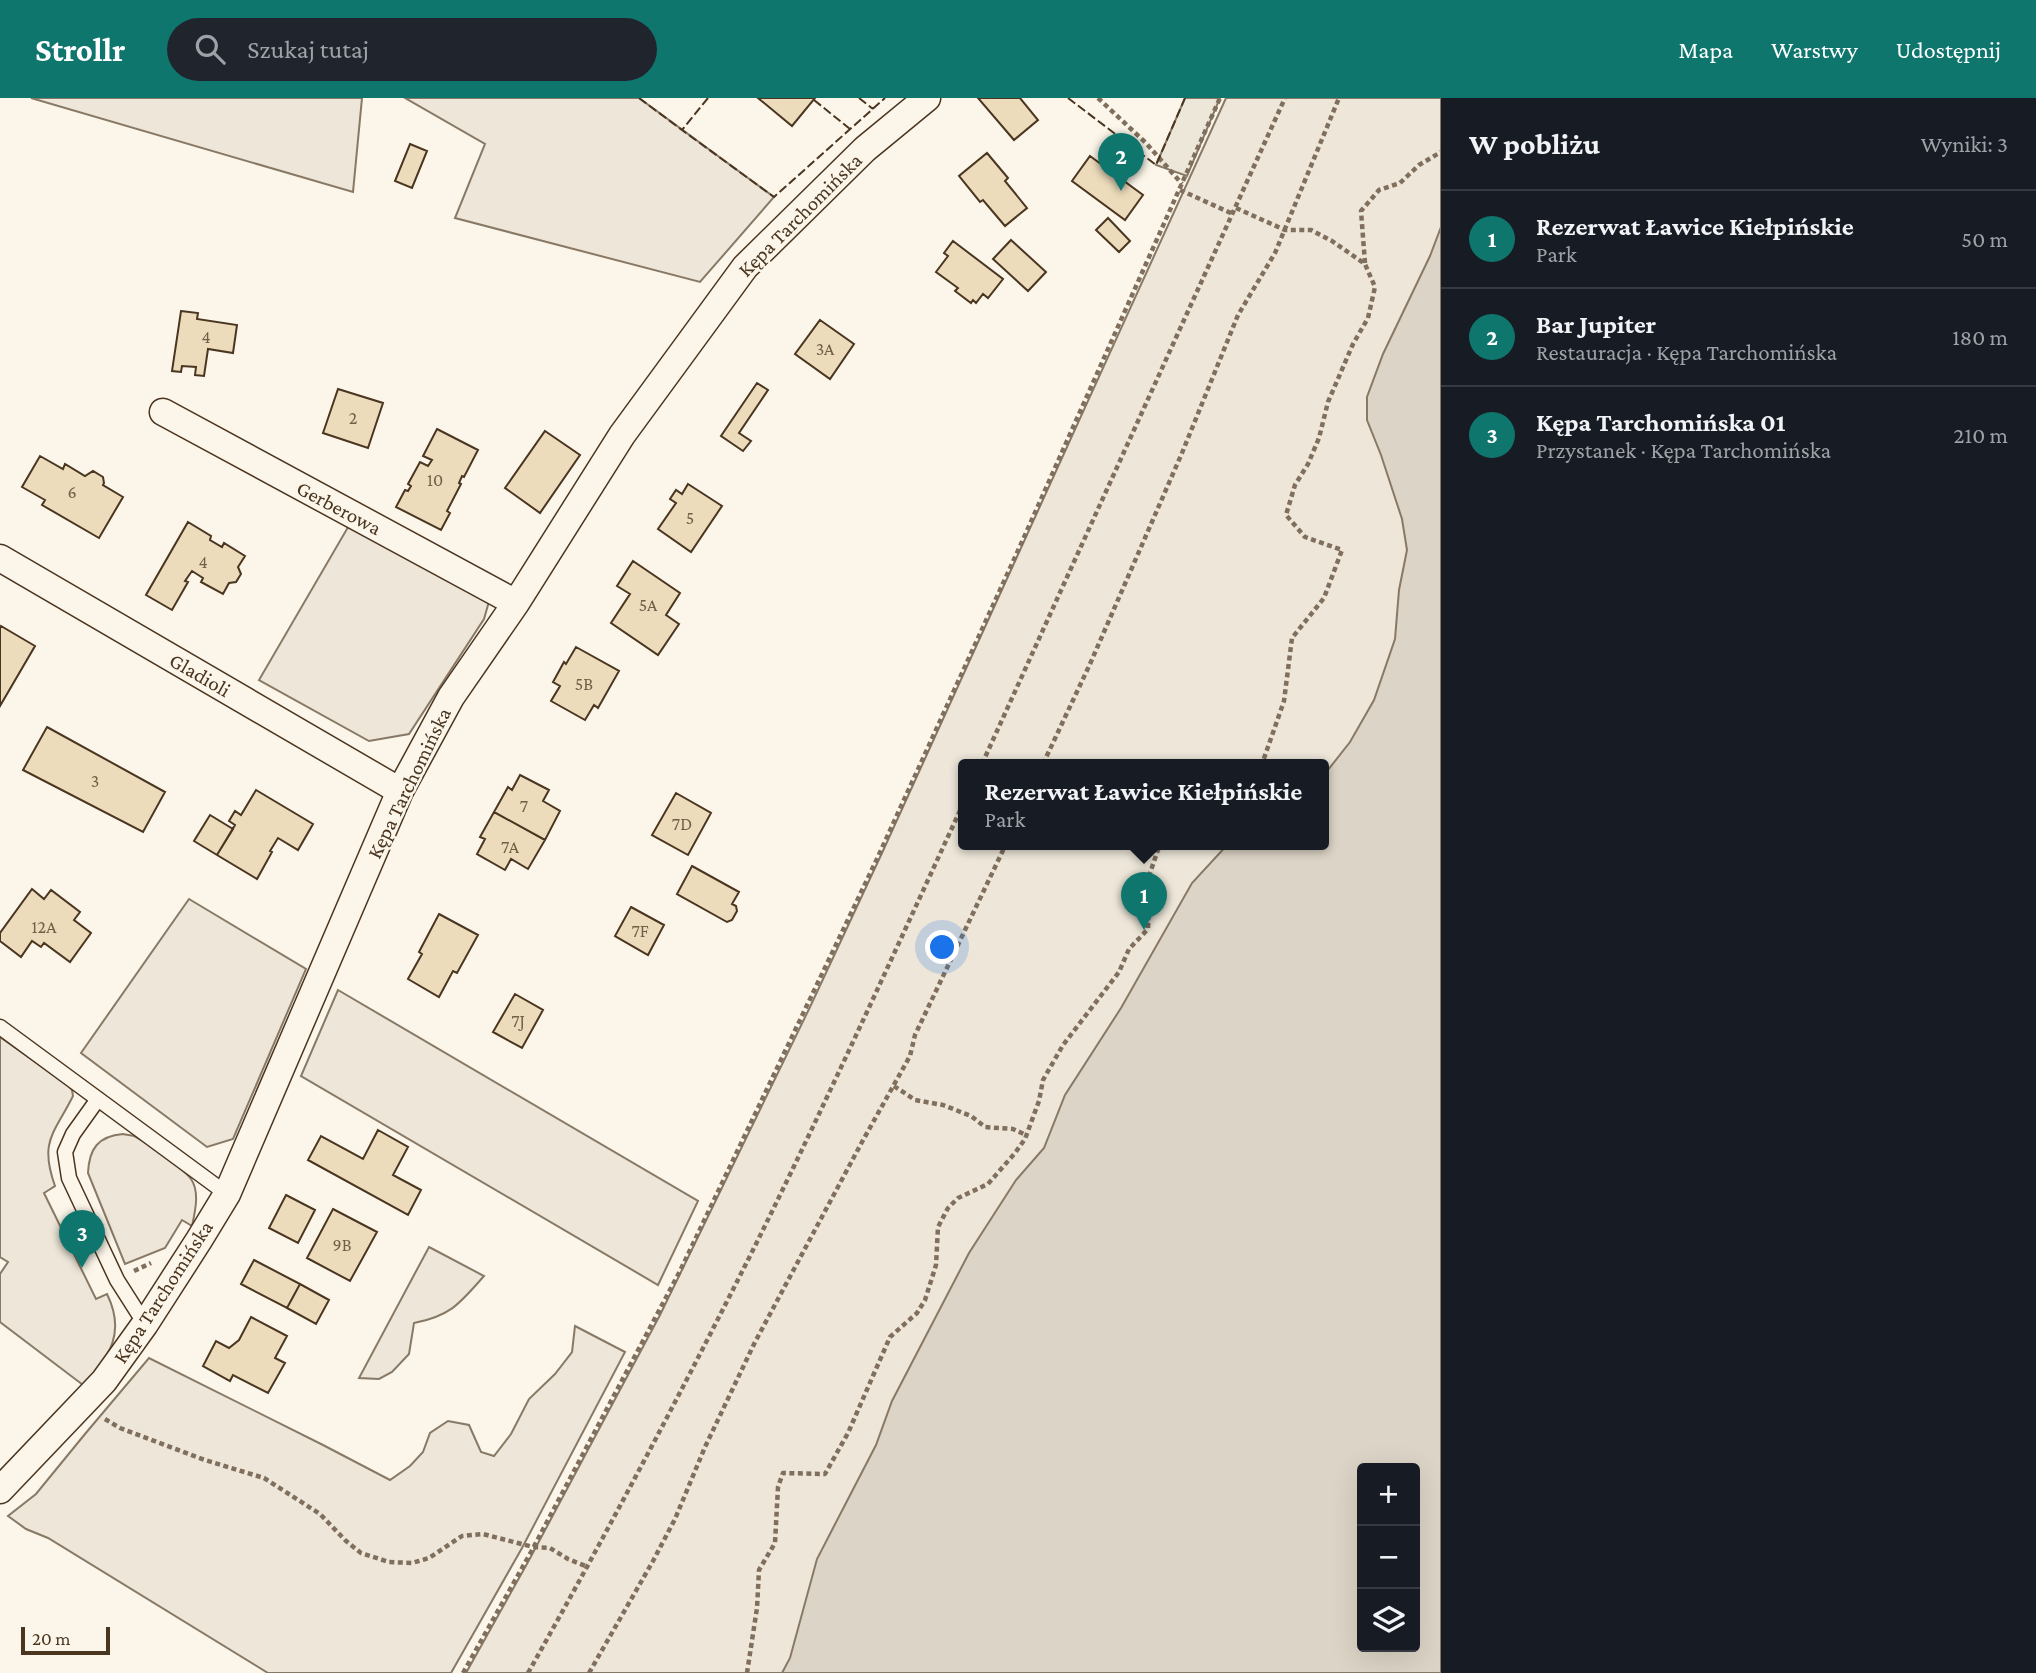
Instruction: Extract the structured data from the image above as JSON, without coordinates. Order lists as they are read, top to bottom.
{
  "streets": {
    "street": ["Kępa Tarchomińska", "Gerberowa", "Gladioli"]
  },
  "crossings": [
    ["Kępa Tarchomińska", "Gerberowa"],
    ["Kępa Tarchomińska", "Gladioli"]
  ],
  "house_numbers": [
    "4",
    "3A",
    "2",
    "10",
    "6",
    "5",
    "4",
    "5A",
    "5B",
    "3",
    "7",
    "7D",
    "7A",
    "12A",
    "7F",
    "7J",
    "9B"
  ],
  "scale_bar": "20 m",
  "page": {
    "header": "Strollr",
    "search": "Szukaj tutaj",
    "nav": ["Mapa", "Warstwy", "Udostępnij"],
    "heading": ["W pobliżu", "Wyniki: 3"],
    "pins": ["2", "1", "3"],
    "list": [
      {
        "mark": "1",
        "name": "Rezerwat Ławice Kiełpińskie",
        "note": "Park",
        "value": "50 m"
      },
      {
        "mark": "2",
        "name": "Bar Jupiter",
        "note": "Restauracja · Kępa Tarchomińska",
        "value": "180 m"
      },
      {
        "mark": "3",
        "name": "Kępa Tarchomińska 01",
        "note": "Przystanek · Kępa Tarchomińska",
        "value": "210 m"
      }
    ],
    "popup": ["Rezerwat Ławice Kiełpińskie", "Park"],
    "map_buttons": ["+", "−"],
    "scale": "20 m"
  }
}
